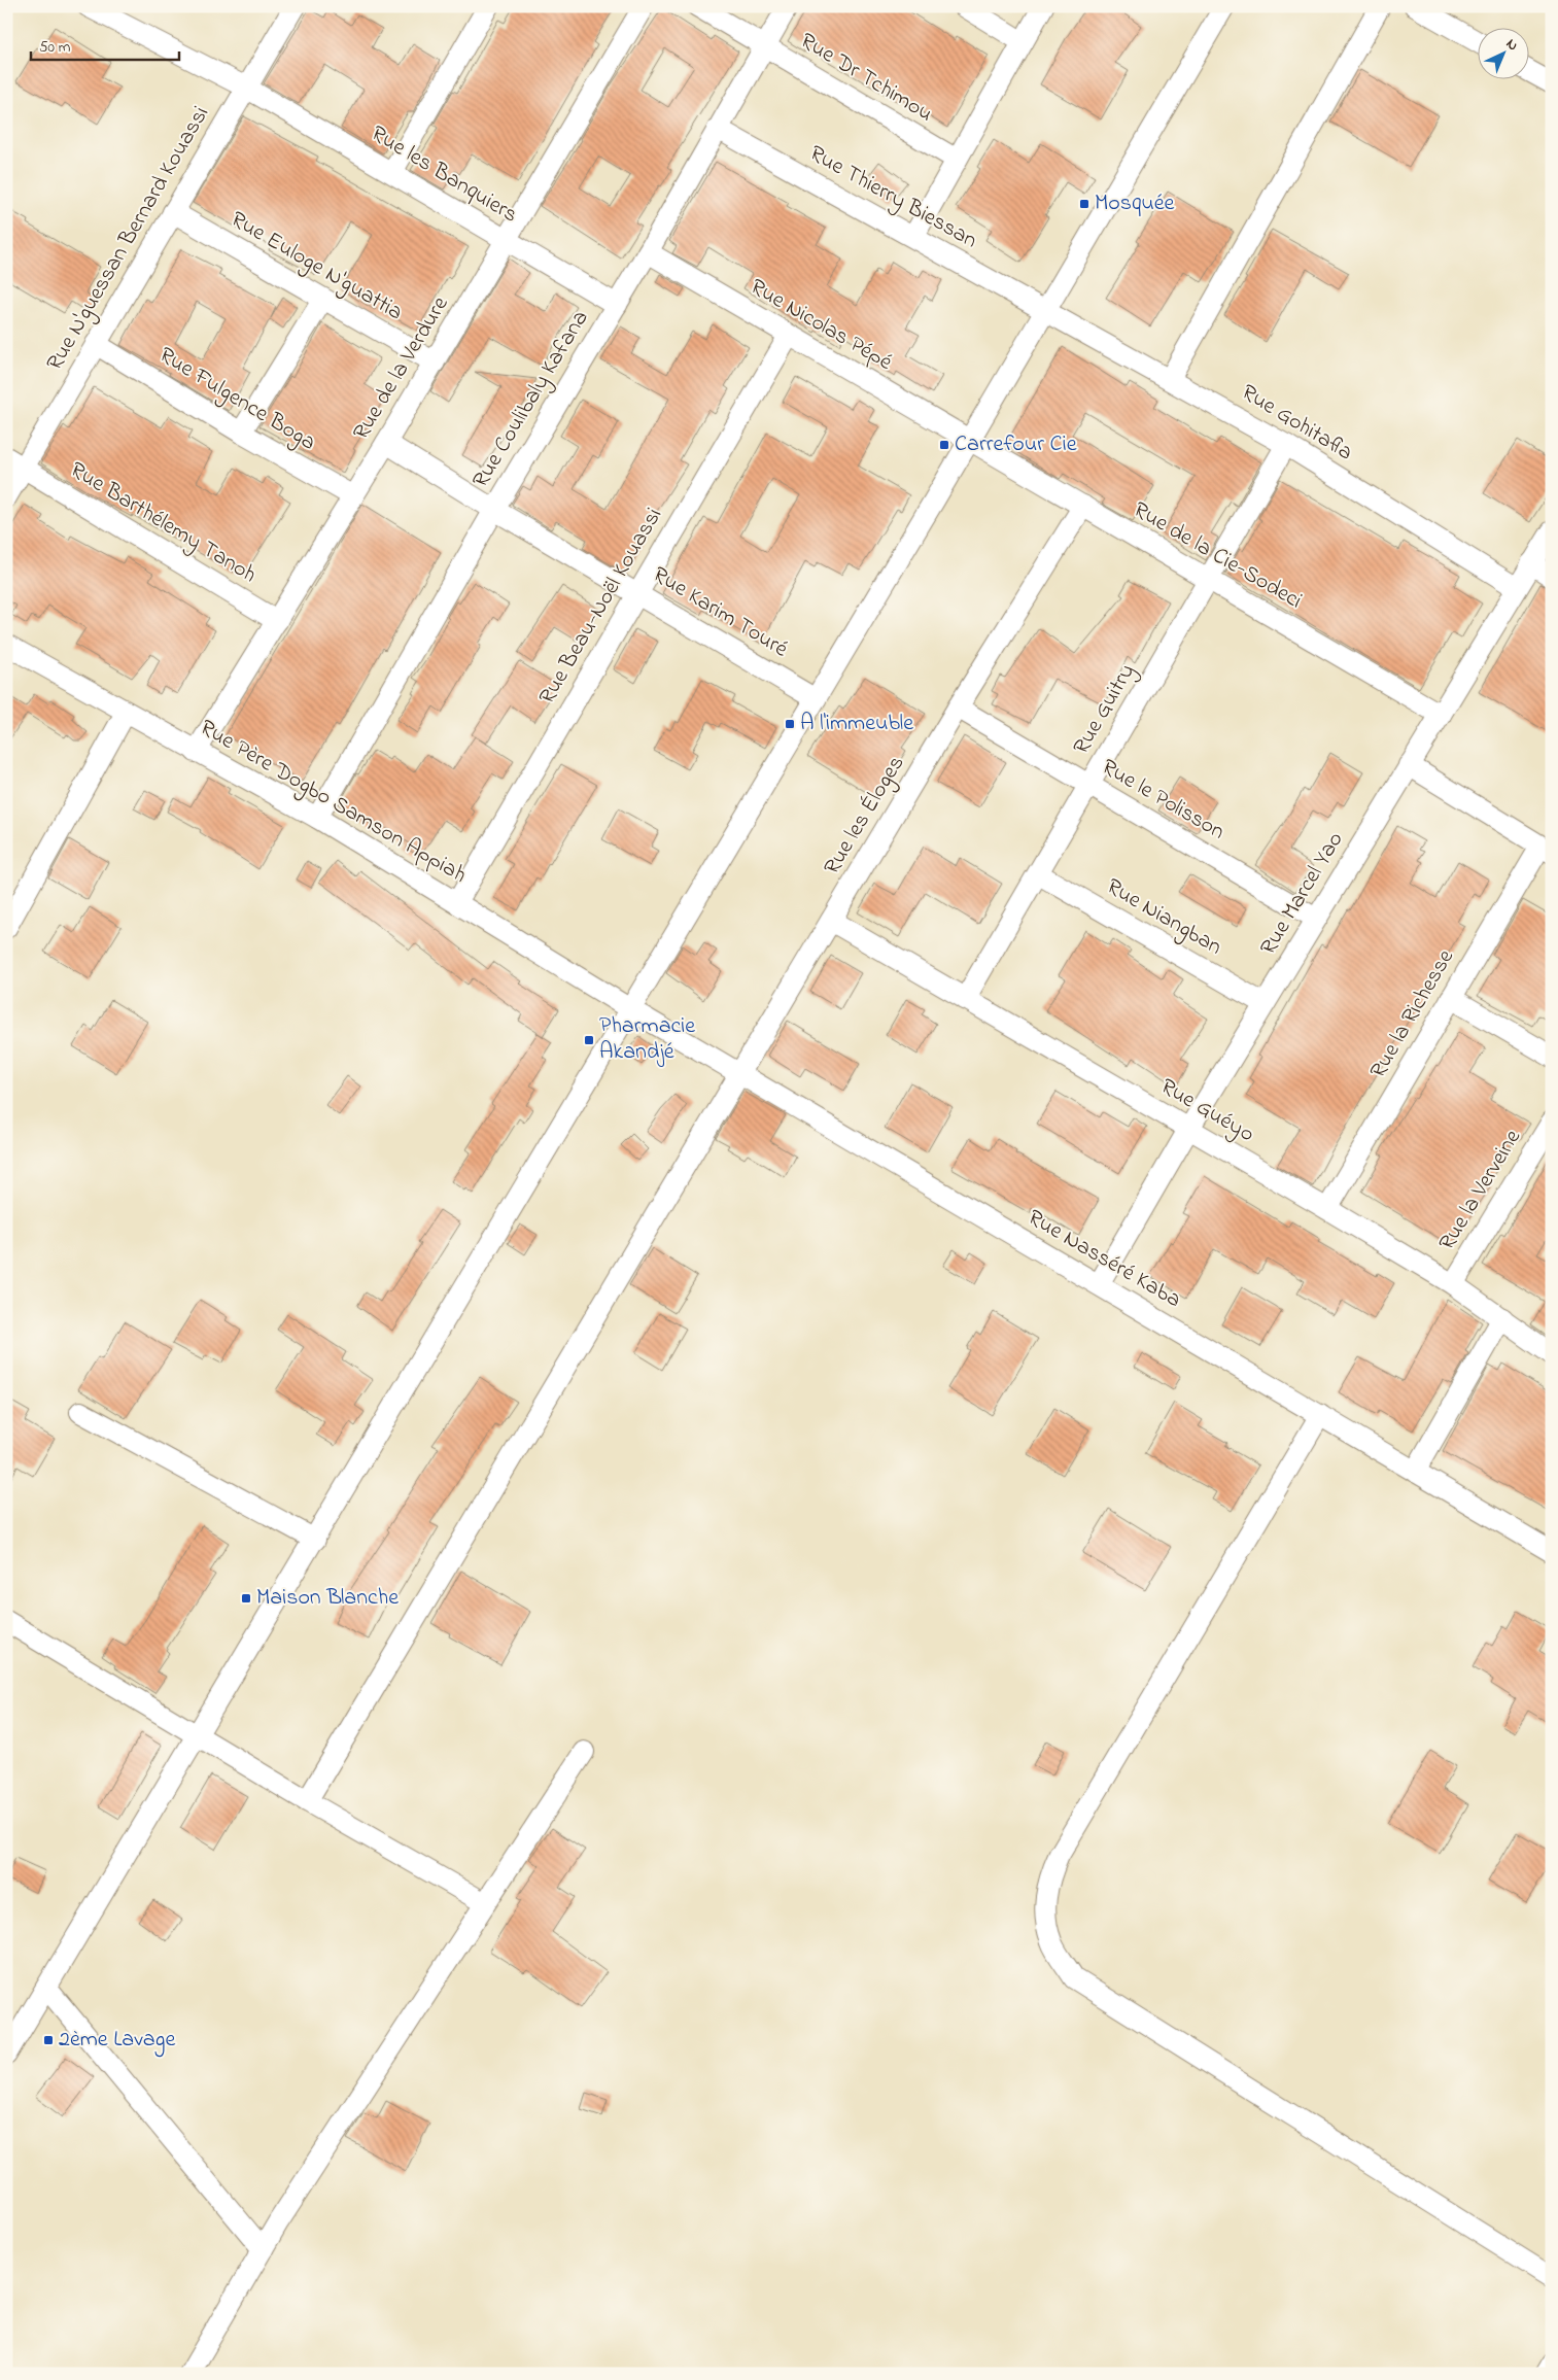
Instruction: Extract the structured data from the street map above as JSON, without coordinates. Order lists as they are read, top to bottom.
{
  "streets": {
    "street": [
      "Rue Dr Tchimou",
      "Rue les Banquiers",
      "Rue Thierry Biessan",
      "Rue N'guessan Bernard Kouassi",
      "Rue Euloge N'guattia",
      "Rue Nicolas Pépé",
      "Rue de la Verdure",
      "Rue Fulgence Boga",
      "Rue Coulibaly Kafana",
      "Rue Gohitafla",
      "Rue Barthélemy Tanoh",
      "Rue de la Cie-Sodeci",
      "Rue Beau-Noël Kouassi",
      "Rue Karim Touré",
      "Rue Guitry",
      "Rue le Polisson",
      "Rue Père Dogbo Samson Appiah",
      "Rue les Éloges",
      "Rue Marcel Yao",
      "Rue Niangban",
      "Rue la Richesse",
      "Rue Guéyo",
      "Rue la Verveine",
      "Rue Nasséré Kaba"
    ]
  },
  "crossings": [
    ["Rue Dr Tchimou", "Rue Coulibaly Kafana"],
    ["Rue les Banquiers", "Rue N'guessan Bernard Kouassi"],
    ["Rue les Banquiers", "Rue de la Verdure"],
    ["Rue les Banquiers", "Rue Coulibaly Kafana"],
    ["Rue Thierry Biessan", "Rue Coulibaly Kafana"],
    ["Rue Thierry Biessan", "Rue Gohitafla"],
    ["Rue N'guessan Bernard Kouassi", "Rue Euloge N'guattia"],
    ["Rue N'guessan Bernard Kouassi", "Rue Fulgence Boga"],
    ["Rue N'guessan Bernard Kouassi", "Rue Barthélemy Tanoh"],
    ["Rue Euloge N'guattia", "Rue de la Verdure"],
    ["Rue Nicolas Pépé", "Rue Coulibaly Kafana"],
    ["Rue Nicolas Pépé", "Rue de la Cie-Sodeci"],
    ["Rue Nicolas Pépé", "Rue Beau-Noël Kouassi"],
    ["Rue de la Verdure", "Rue Fulgence Boga"],
    ["Rue de la Verdure", "Rue Barthélemy Tanoh"],
    ["Rue de la Verdure", "Rue Karim Touré"],
    ["Rue de la Verdure", "Rue Père Dogbo Samson Appiah"],
    ["Rue Coulibaly Kafana", "Rue Karim Touré"],
    ["Rue Coulibaly Kafana", "Rue Père Dogbo Samson Appiah"],
    ["Rue Gohitafla", "Rue Guitry"],
    ["Rue Gohitafla", "Rue Marcel Yao"],
    ["Rue de la Cie-Sodeci", "Rue Guitry"],
    ["Rue de la Cie-Sodeci", "Rue les Éloges"],
    ["Rue de la Cie-Sodeci", "Rue Marcel Yao"],
    ["Rue Beau-Noël Kouassi", "Rue Karim Touré"],
    ["Rue Beau-Noël Kouassi", "Rue Père Dogbo Samson Appiah"],
    ["Rue Guitry", "Rue le Polisson"],
    ["Rue Guitry", "Rue Niangban"],
    ["Rue Guitry", "Rue Guéyo"],
    ["Rue le Polisson", "Rue les Éloges"],
    ["Rue le Polisson", "Rue Marcel Yao"],
    ["Rue Père Dogbo Samson Appiah", "Rue Nasséré Kaba"],
    ["Rue les Éloges", "Rue Guéyo"],
    ["Rue les Éloges", "Rue Nasséré Kaba"],
    ["Rue Marcel Yao", "Rue Niangban"],
    ["Rue Marcel Yao", "Rue Guéyo"],
    ["Rue Marcel Yao", "Rue Nasséré Kaba"],
    ["Rue la Richesse", "Rue Guéyo"],
    ["Rue Guéyo", "Rue la Verveine"]
  ],
  "places": {
    "transit": [
      "Mosquée",
      "Carrefour Cie",
      "A l'immeuble",
      "Pharmacie Akandjé",
      "Maison Blanche",
      "2ème Lavage"
    ]
  },
  "scale_bar": "50 m",
  "north": "top right"
}
